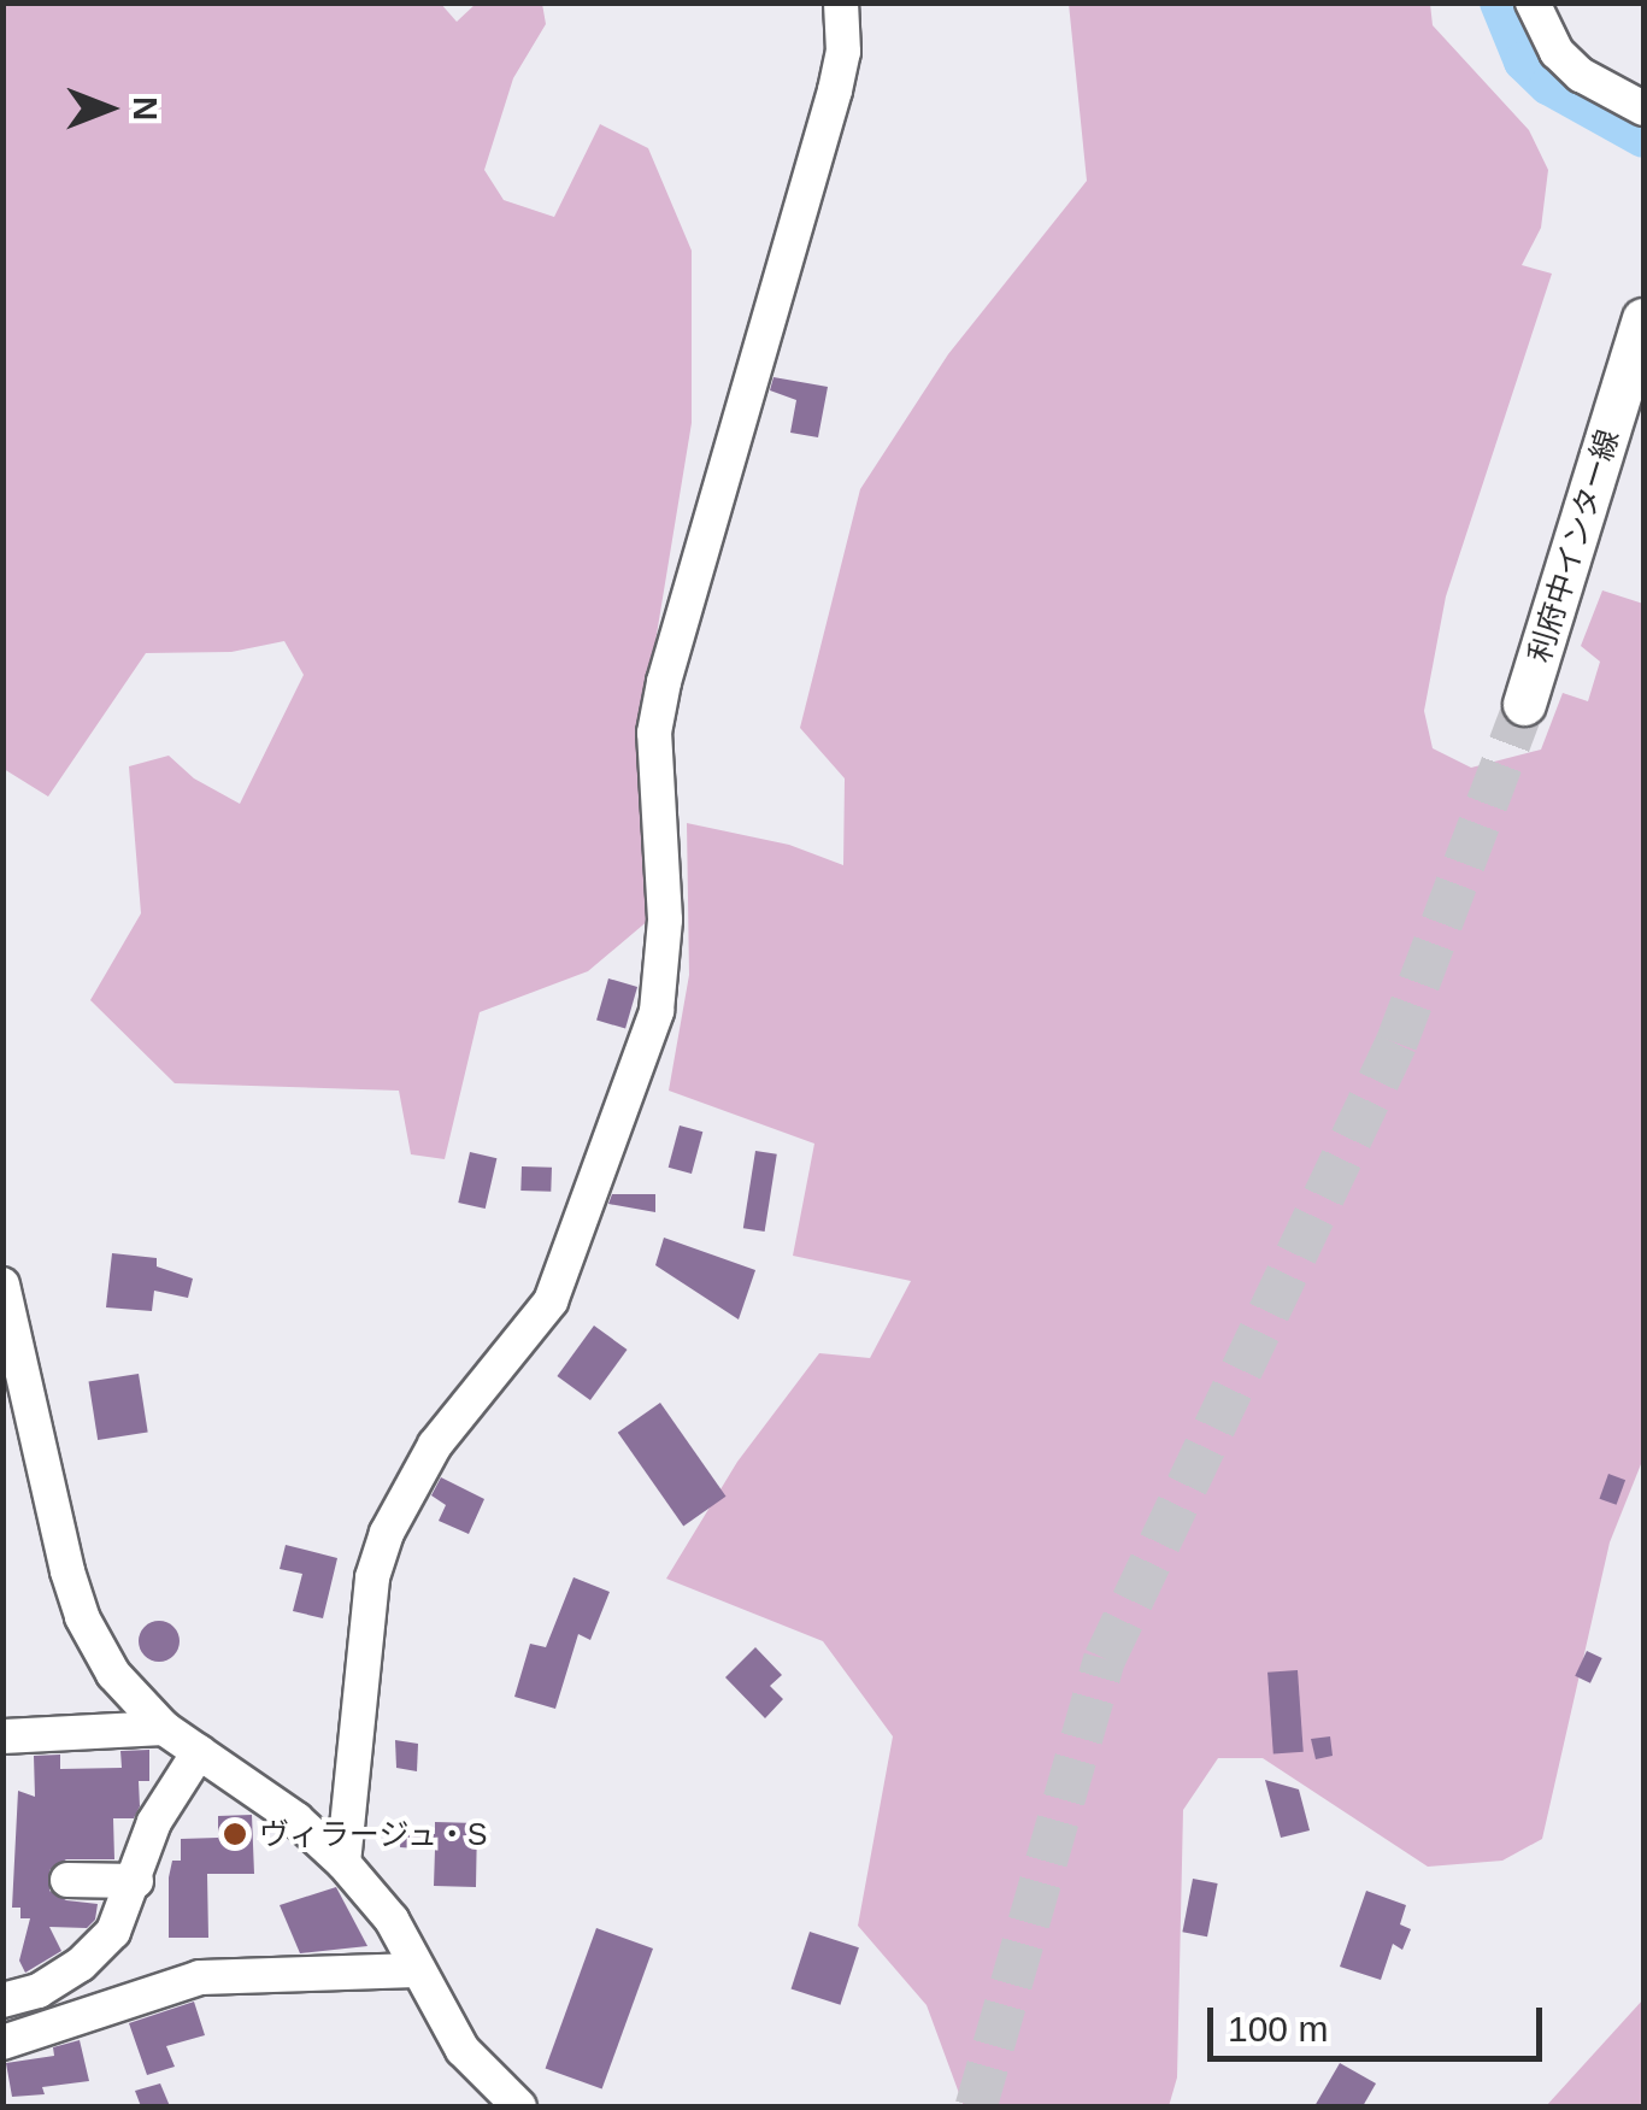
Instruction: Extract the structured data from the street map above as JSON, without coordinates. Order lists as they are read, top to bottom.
{
  "streets": {
    "main road": ["利府中インター線"]
  },
  "places": ["ヴィラージュ・S"],
  "scale_bar": "100 m",
  "north": "right"
}
